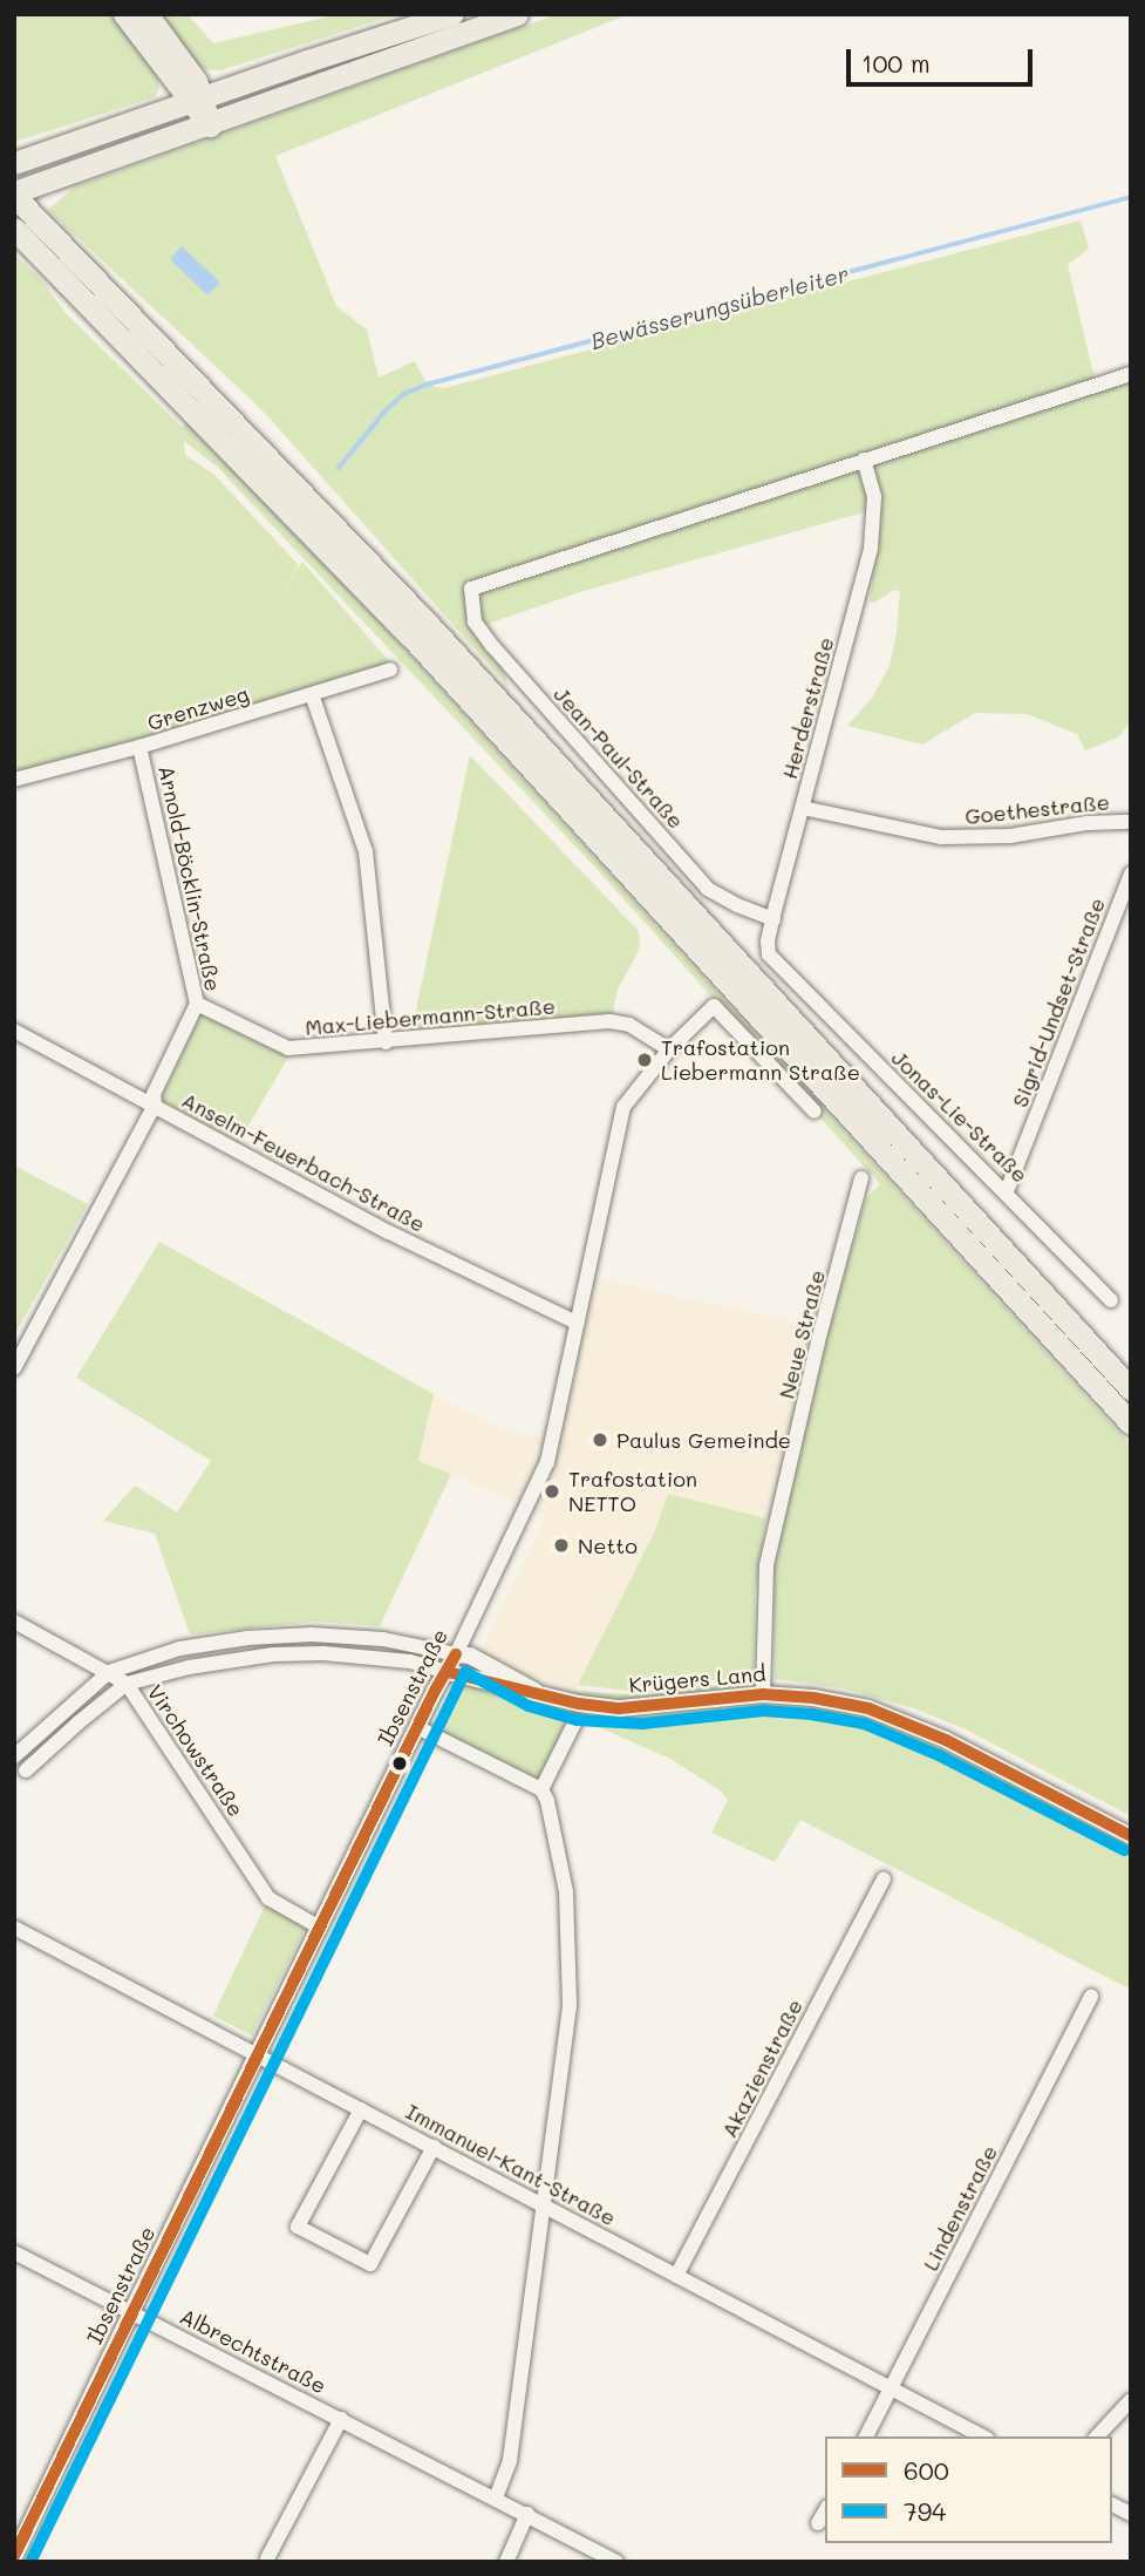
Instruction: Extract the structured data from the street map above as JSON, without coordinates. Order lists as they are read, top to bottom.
{
  "streets": {
    "street": [
      "Grenzweg",
      "Herderstraße",
      "Jean-Paul-Straße",
      "Goethestraße",
      "Arnold-Böcklin-Straße",
      "Sigrid-Undset-Straße",
      "Max-Liebermann-Straße",
      "Jonas-Lie-Straße",
      "Anselm-Feuerbach-Straße",
      "Neue Straße",
      "Krügers Land",
      "Ibsenstraße",
      "Virchowstraße",
      "Akazienstraße",
      "Immanuel-Kant-Straße",
      "Lindenstraße",
      "Albrechtstraße"
    ]
  },
  "crossings": [
    ["Grenzweg", "Arnold-Böcklin-Straße"],
    ["Herderstraße", "Jean-Paul-Straße"],
    ["Herderstraße", "Goethestraße"],
    ["Herderstraße", "Jonas-Lie-Straße"],
    ["Arnold-Böcklin-Straße", "Max-Liebermann-Straße"],
    ["Arnold-Böcklin-Straße", "Anselm-Feuerbach-Straße"],
    ["Sigrid-Undset-Straße", "Jonas-Lie-Straße"],
    ["Max-Liebermann-Straße", "Ibsenstraße"],
    ["Anselm-Feuerbach-Straße", "Ibsenstraße"],
    ["Neue Straße", "Krügers Land"],
    ["Krügers Land", "Ibsenstraße"],
    ["Ibsenstraße", "Virchowstraße"],
    ["Ibsenstraße", "Immanuel-Kant-Straße"],
    ["Ibsenstraße", "Albrechtstraße"],
    ["Akazienstraße", "Immanuel-Kant-Straße"],
    ["Immanuel-Kant-Straße", "Lindenstraße"]
  ],
  "water": ["Bewässerungsüberleiter"],
  "places": [
    "Trafostation Liebermann Straße",
    "Paulus Gemeinde",
    "Trafostation NETTO",
    "Netto"
  ],
  "lines": ["transit line 600", "transit line 794"],
  "legend": ["600", "794"],
  "scale_bar": "100 m"
}
